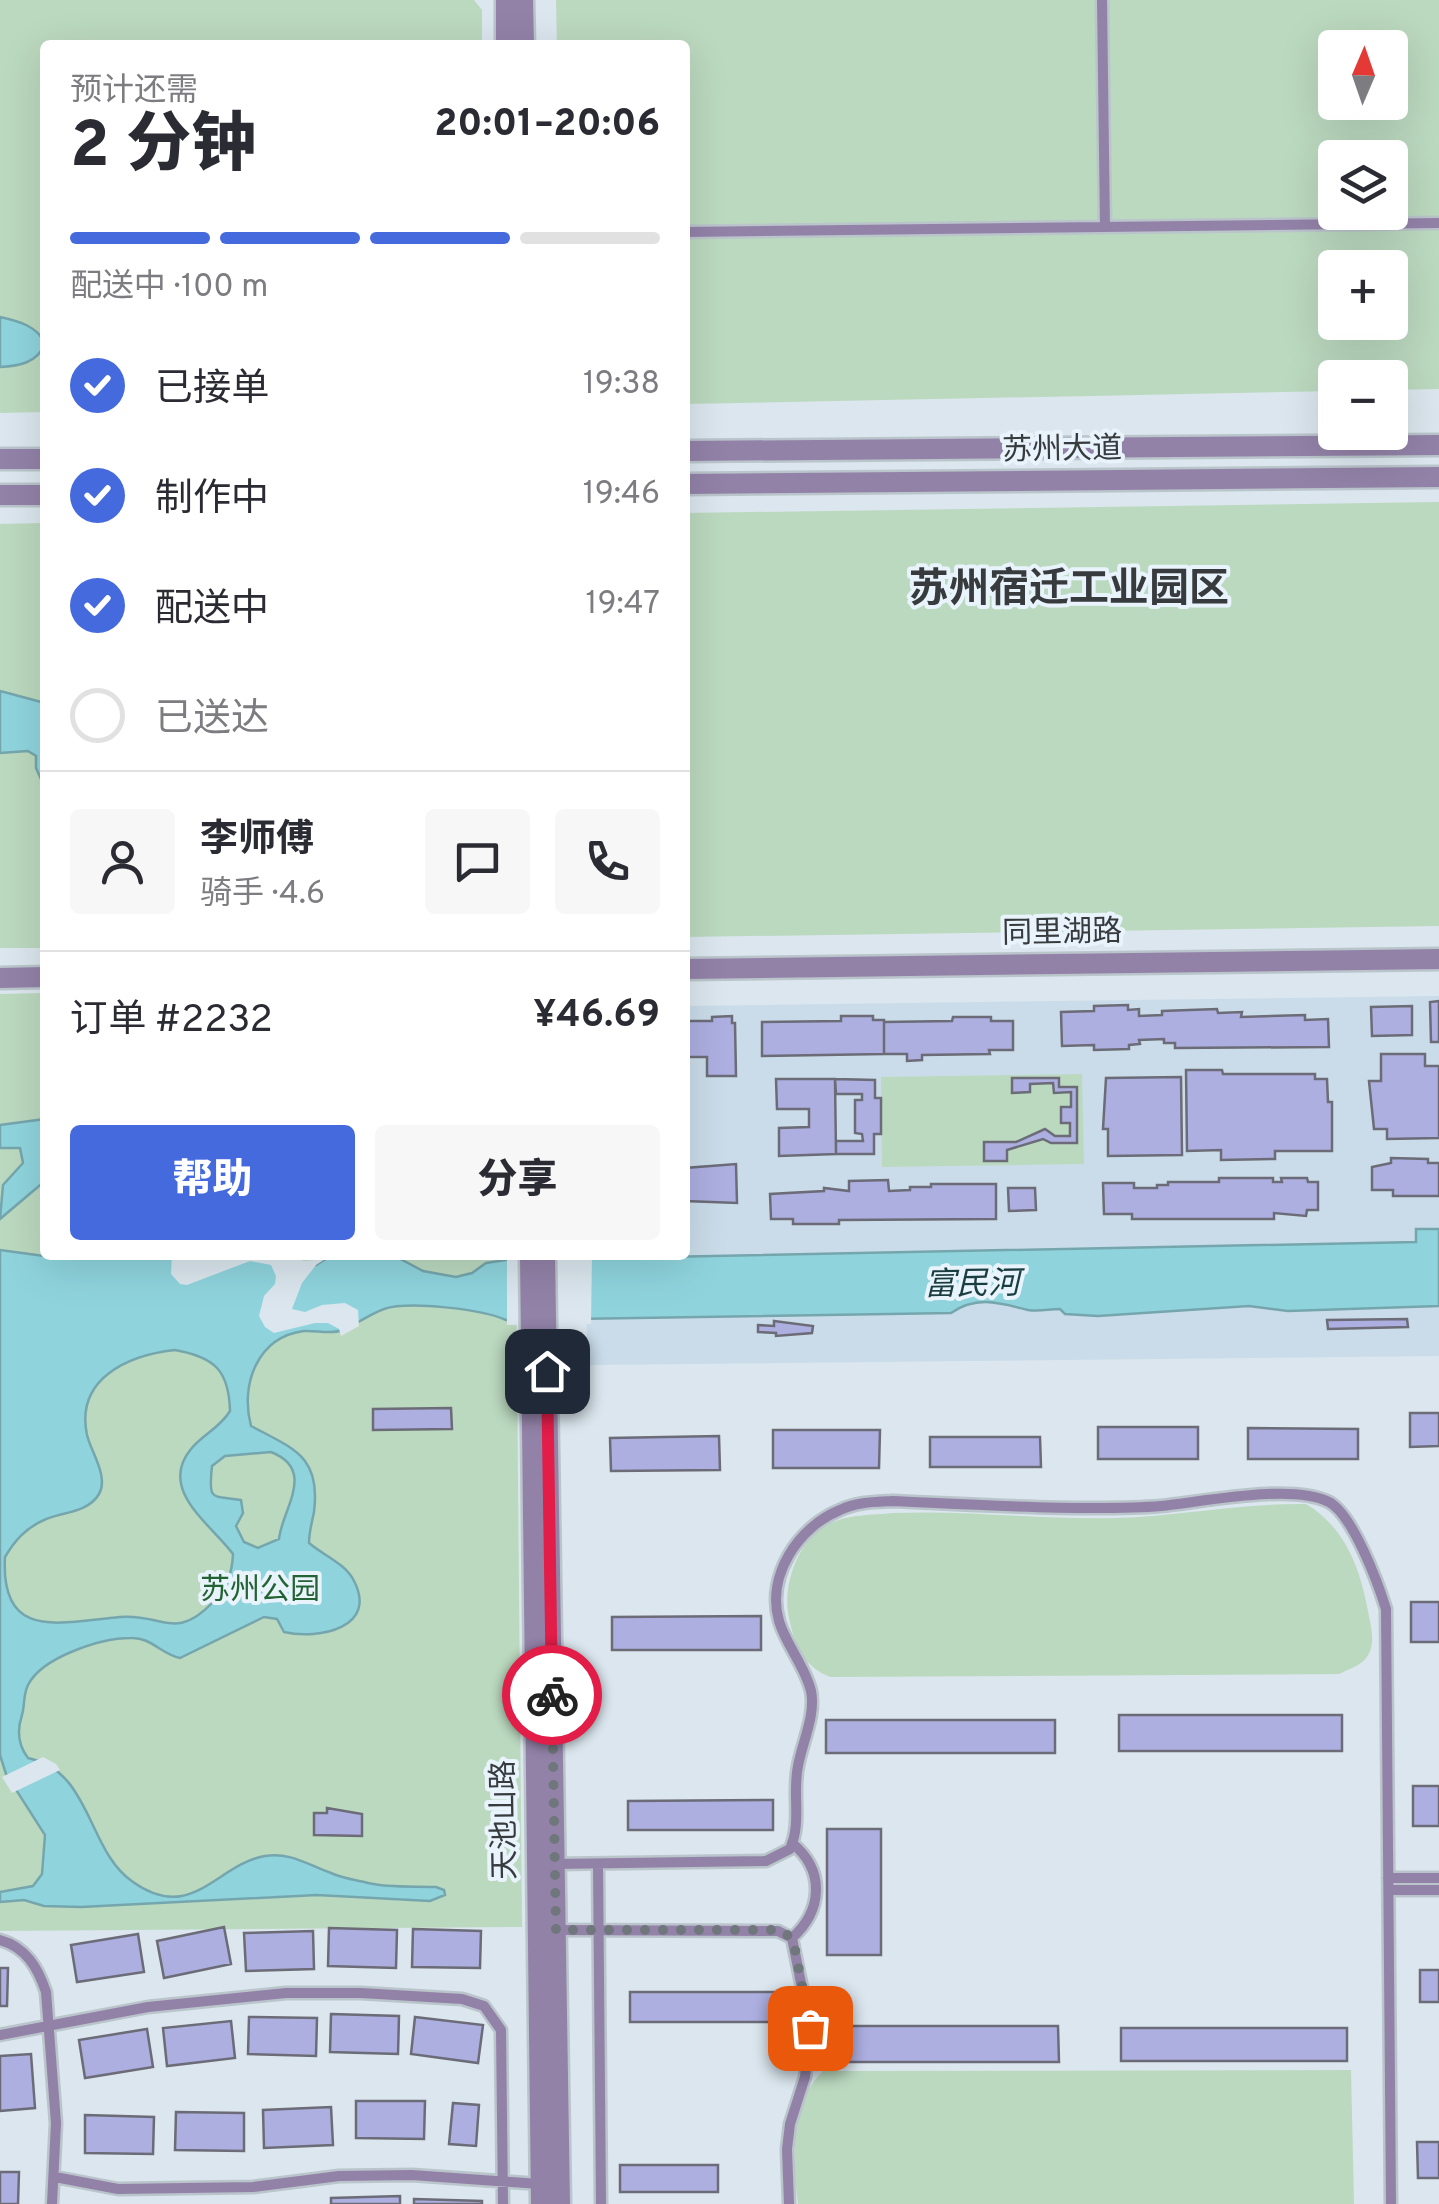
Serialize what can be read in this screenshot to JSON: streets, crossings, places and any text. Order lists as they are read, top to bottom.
{
  "streets": {
    "street": ["苏州大道", "同里湖路", "天池山路"]
  },
  "districts": ["苏州宿迁工业园区"],
  "water": ["富民河"],
  "parks": ["苏州公园"],
  "north": "top",
  "page": {
    "map_buttons": ["+", "−"],
    "heading": ["2 分钟", "预计还需", "20:01–20:06"],
    "panel": [
      "李师傅",
      "骑手 · 4.6",
      "订单 #2232",
      "¥46.69"
    ],
    "bar": "配送中 · 100 m",
    "list": [
      ["已接单", "19:38"],
      ["制作中", "19:46"],
      ["配送中", "19:47"],
      "已送达"
    ],
    "buttons": ["帮助", "分享"]
  }
}
